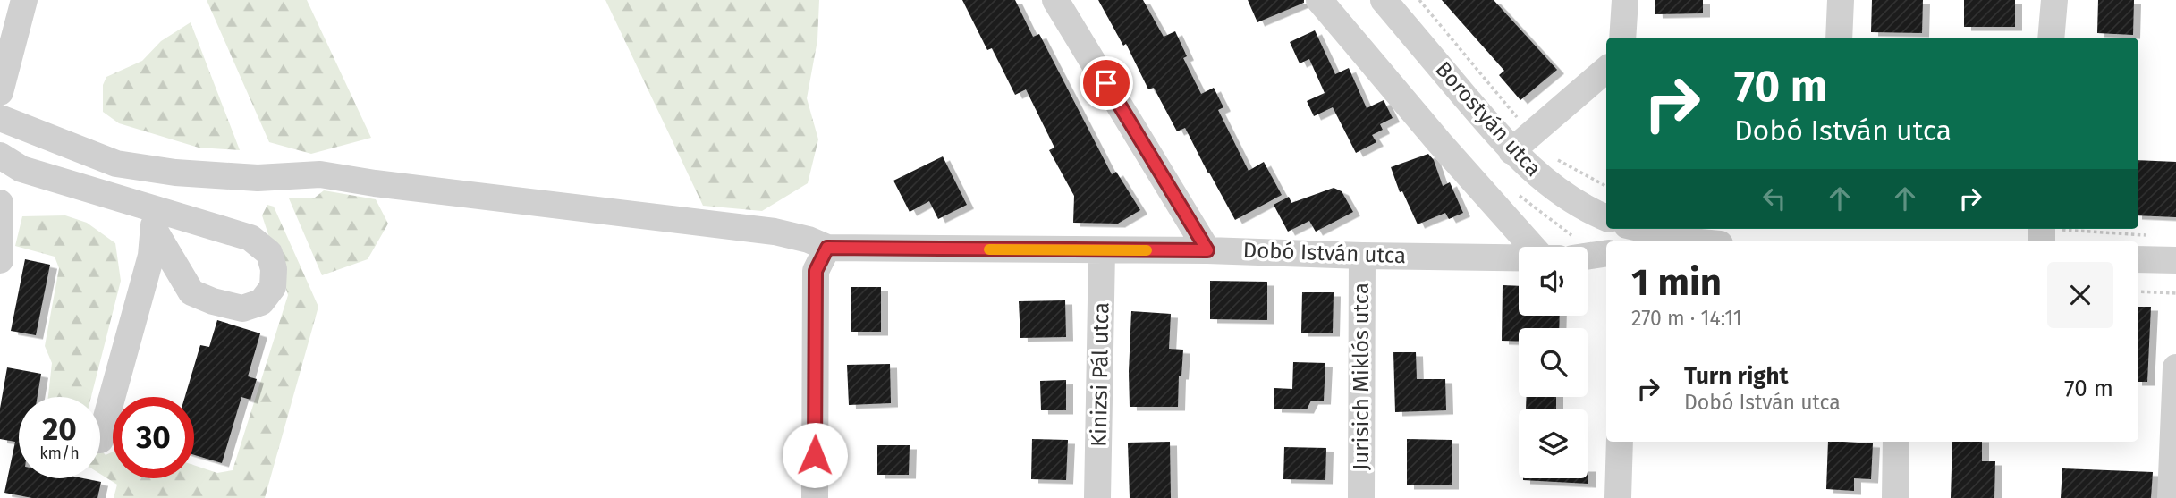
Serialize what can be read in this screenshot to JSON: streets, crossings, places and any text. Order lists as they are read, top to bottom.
{
  "streets": {
    "street": [
      "Borostyán utca",
      "Dobó István utca",
      "Kinizsi Pál utca",
      "Jurisich Miklós utca"
    ]
  },
  "crossings": [
    ["Dobó István utca", "Kinizsi Pál utca"],
    ["Dobó István utca", "Jurisich Miklós utca"]
  ],
  "page": {
    "turn": ["70 m", "Dobó István utca"],
    "heading": ["1 min", "270 m · 14:11"],
    "list": [
      {
        "name": "Turn right",
        "note": "Dobó István utca",
        "value": "70 m"
      }
    ],
    "speed": "20 km/h",
    "limit": "30"
  }
}
